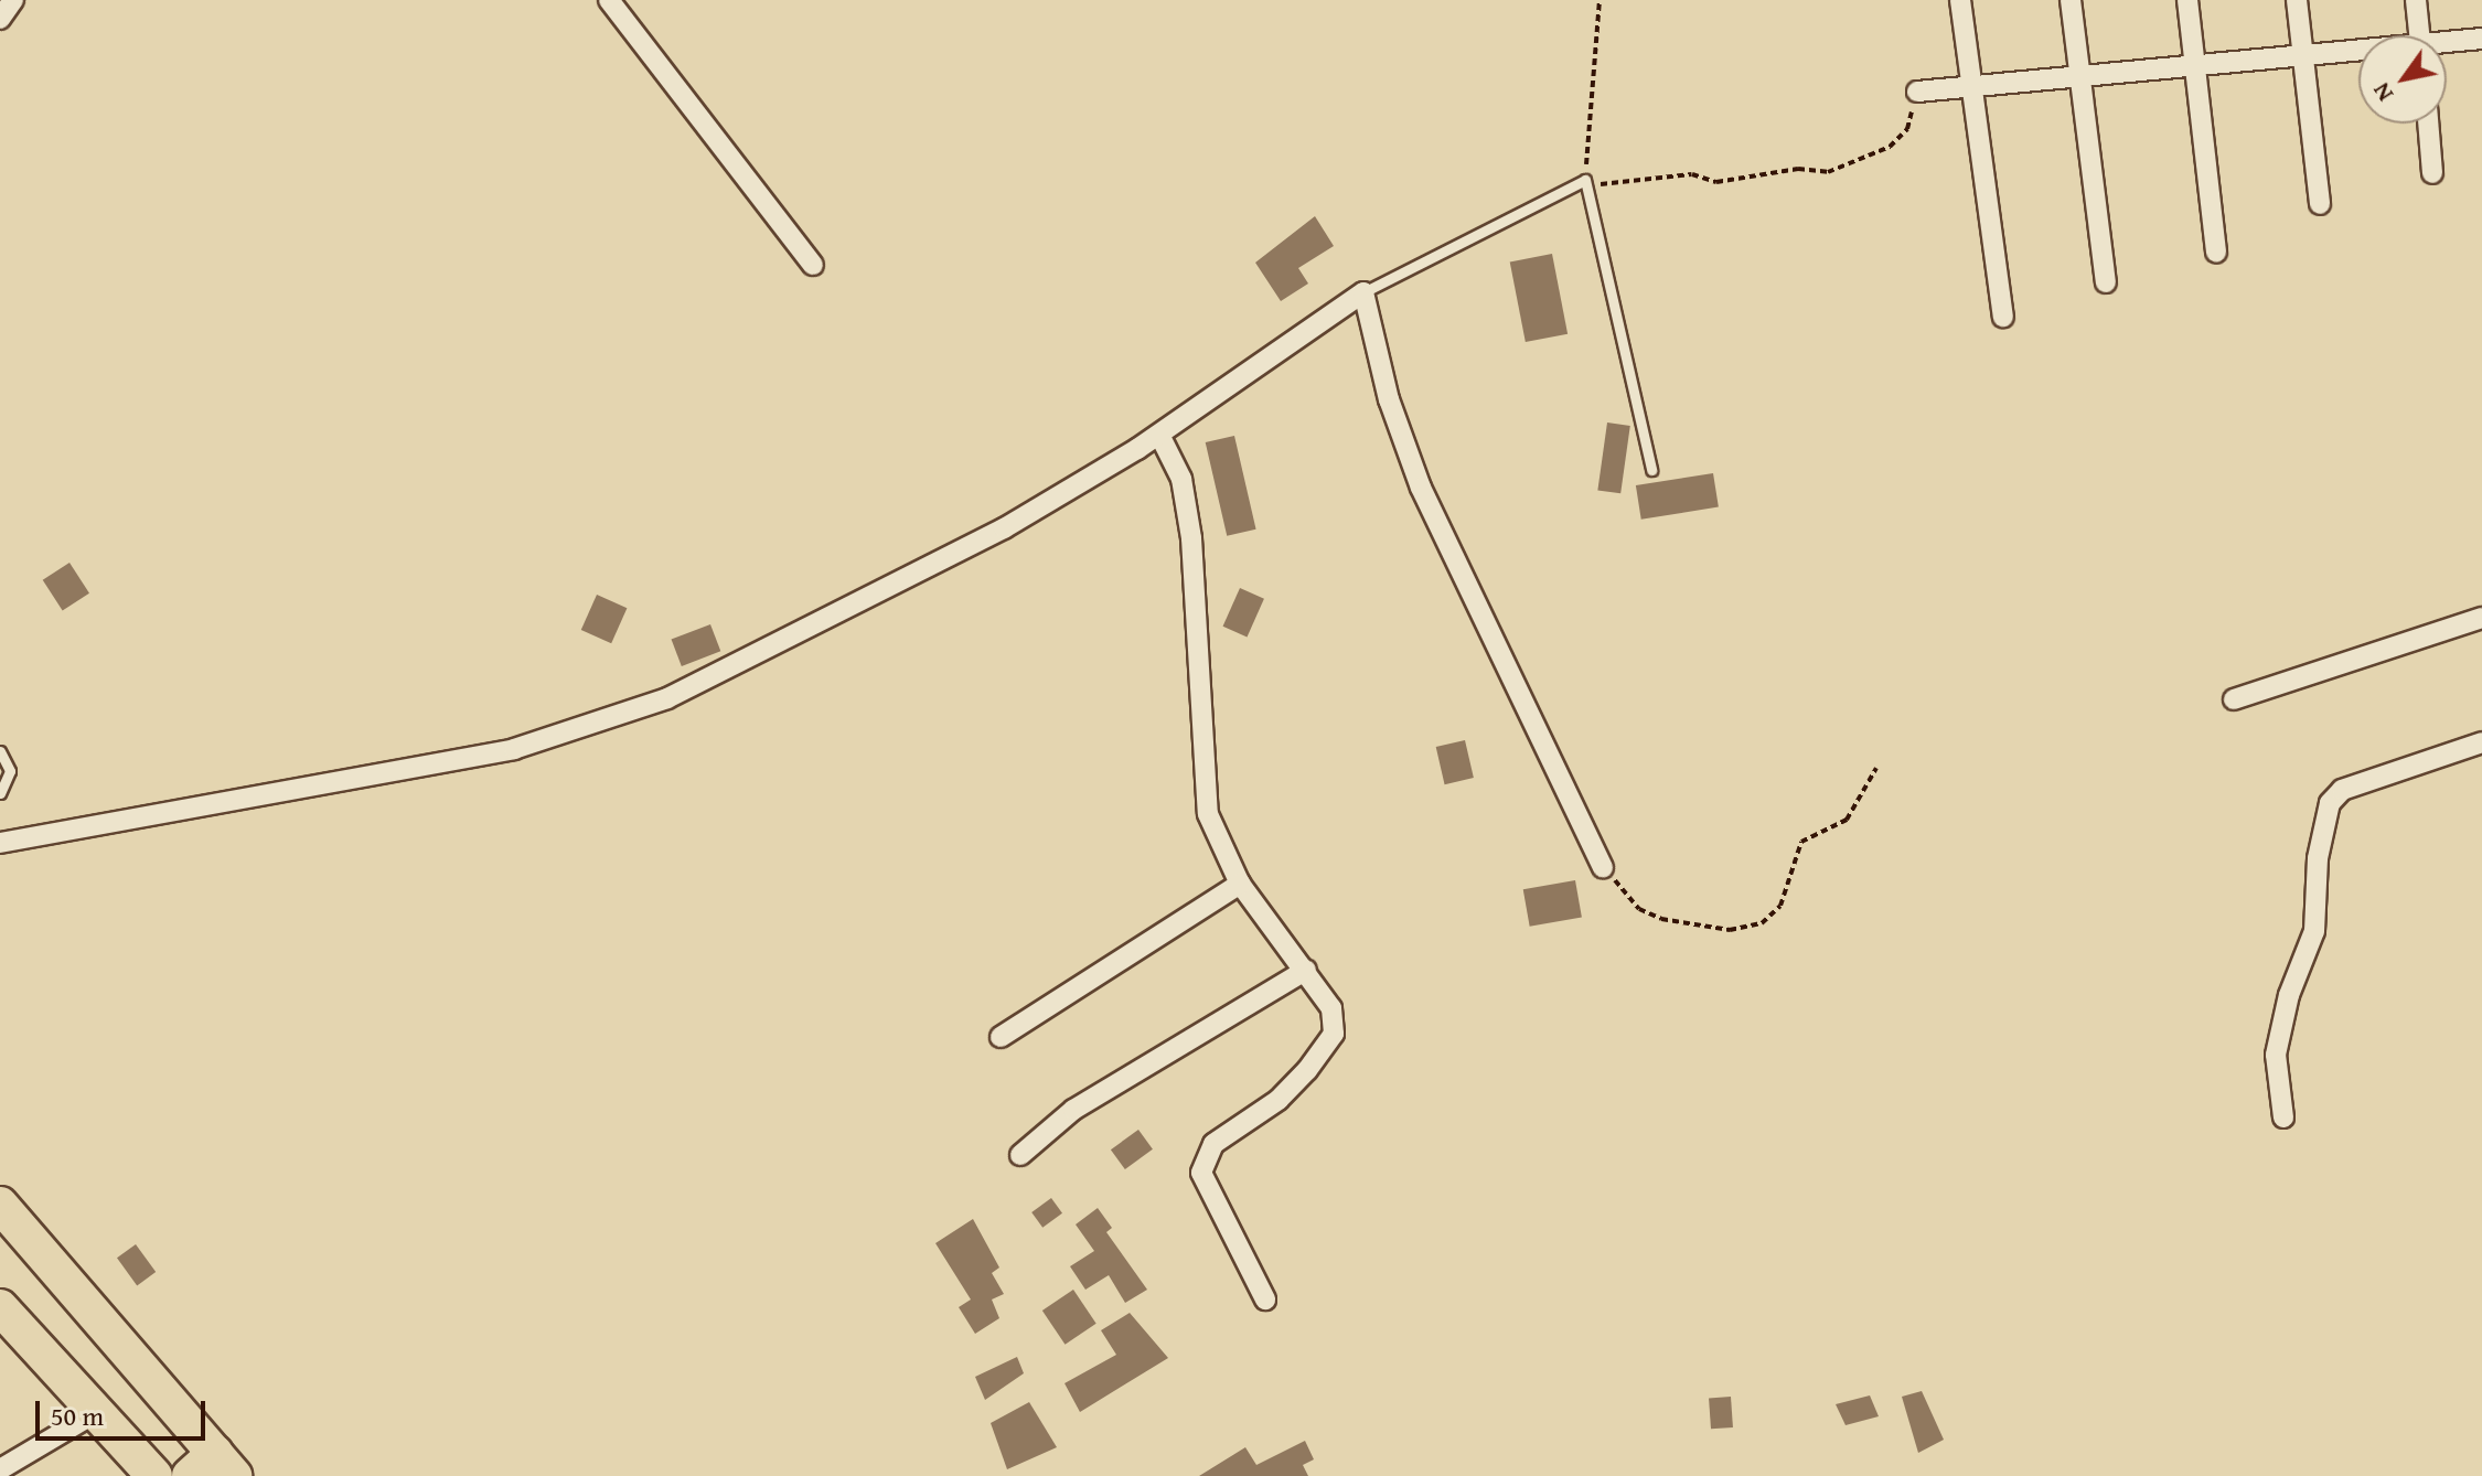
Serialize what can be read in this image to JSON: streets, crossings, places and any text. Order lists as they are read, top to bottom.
{
  "scale_bar": "50 m",
  "north": "bottom left"
}
